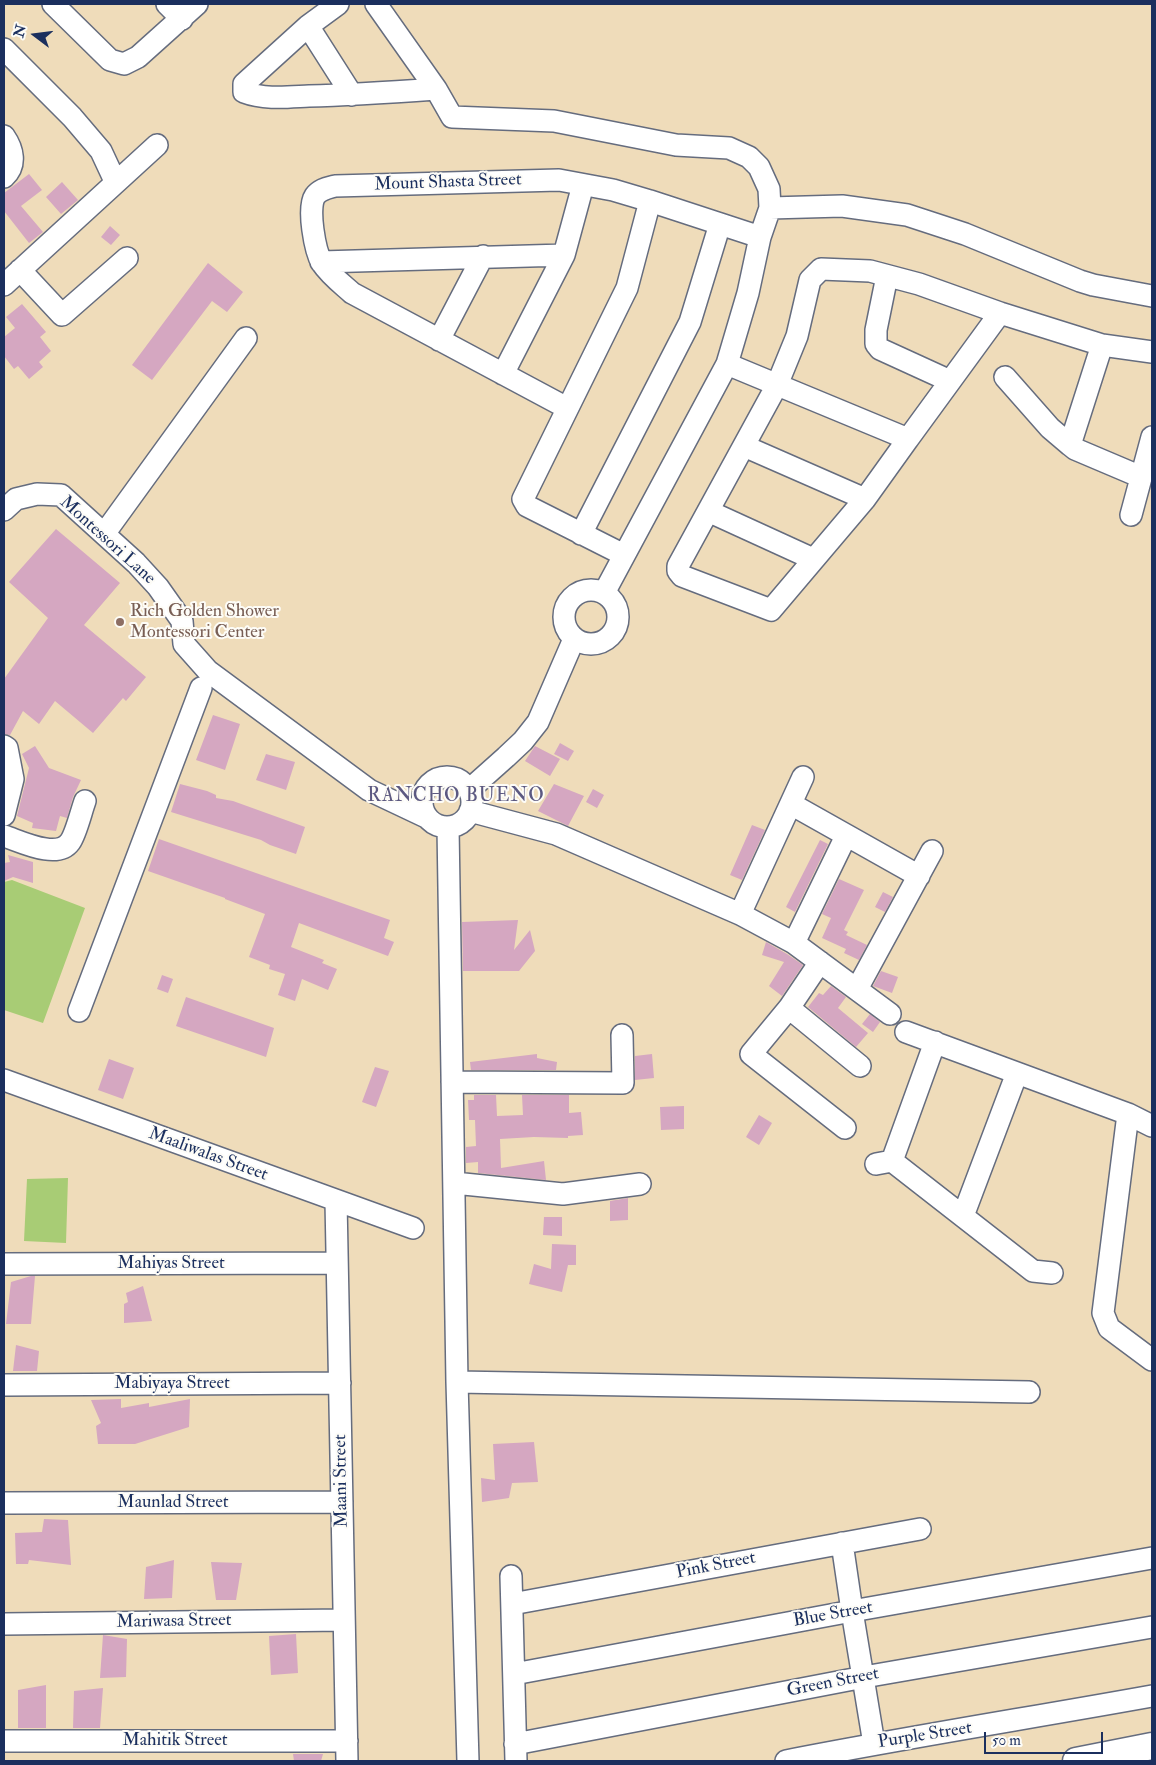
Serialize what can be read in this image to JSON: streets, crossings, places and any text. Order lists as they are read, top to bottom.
{
  "streets": {
    "street": [
      "Mount Shasta Street",
      "Montessori Lane",
      "Maaliwalas Street",
      "Mahiyas Street",
      "Mabiyaya Street",
      "Maani Street",
      "Maunlad Street",
      "Pink Street",
      "Blue Street",
      "Mariwasa Street",
      "Green Street",
      "Purple Street",
      "Mahitik Street"
    ]
  },
  "crossings": [
    ["Maaliwalas Street", "Maani Street"],
    ["Mahiyas Street", "Maani Street"],
    ["Mabiyaya Street", "Maani Street"],
    ["Maani Street", "Maunlad Street"],
    ["Maani Street", "Mariwasa Street"],
    ["Maani Street", "Mahitik Street"]
  ],
  "districts": ["RANCHO BUENO"],
  "places": ["Rich Golden Shower Montessori Center"],
  "scale_bar": "50 m",
  "north": "left"
}
